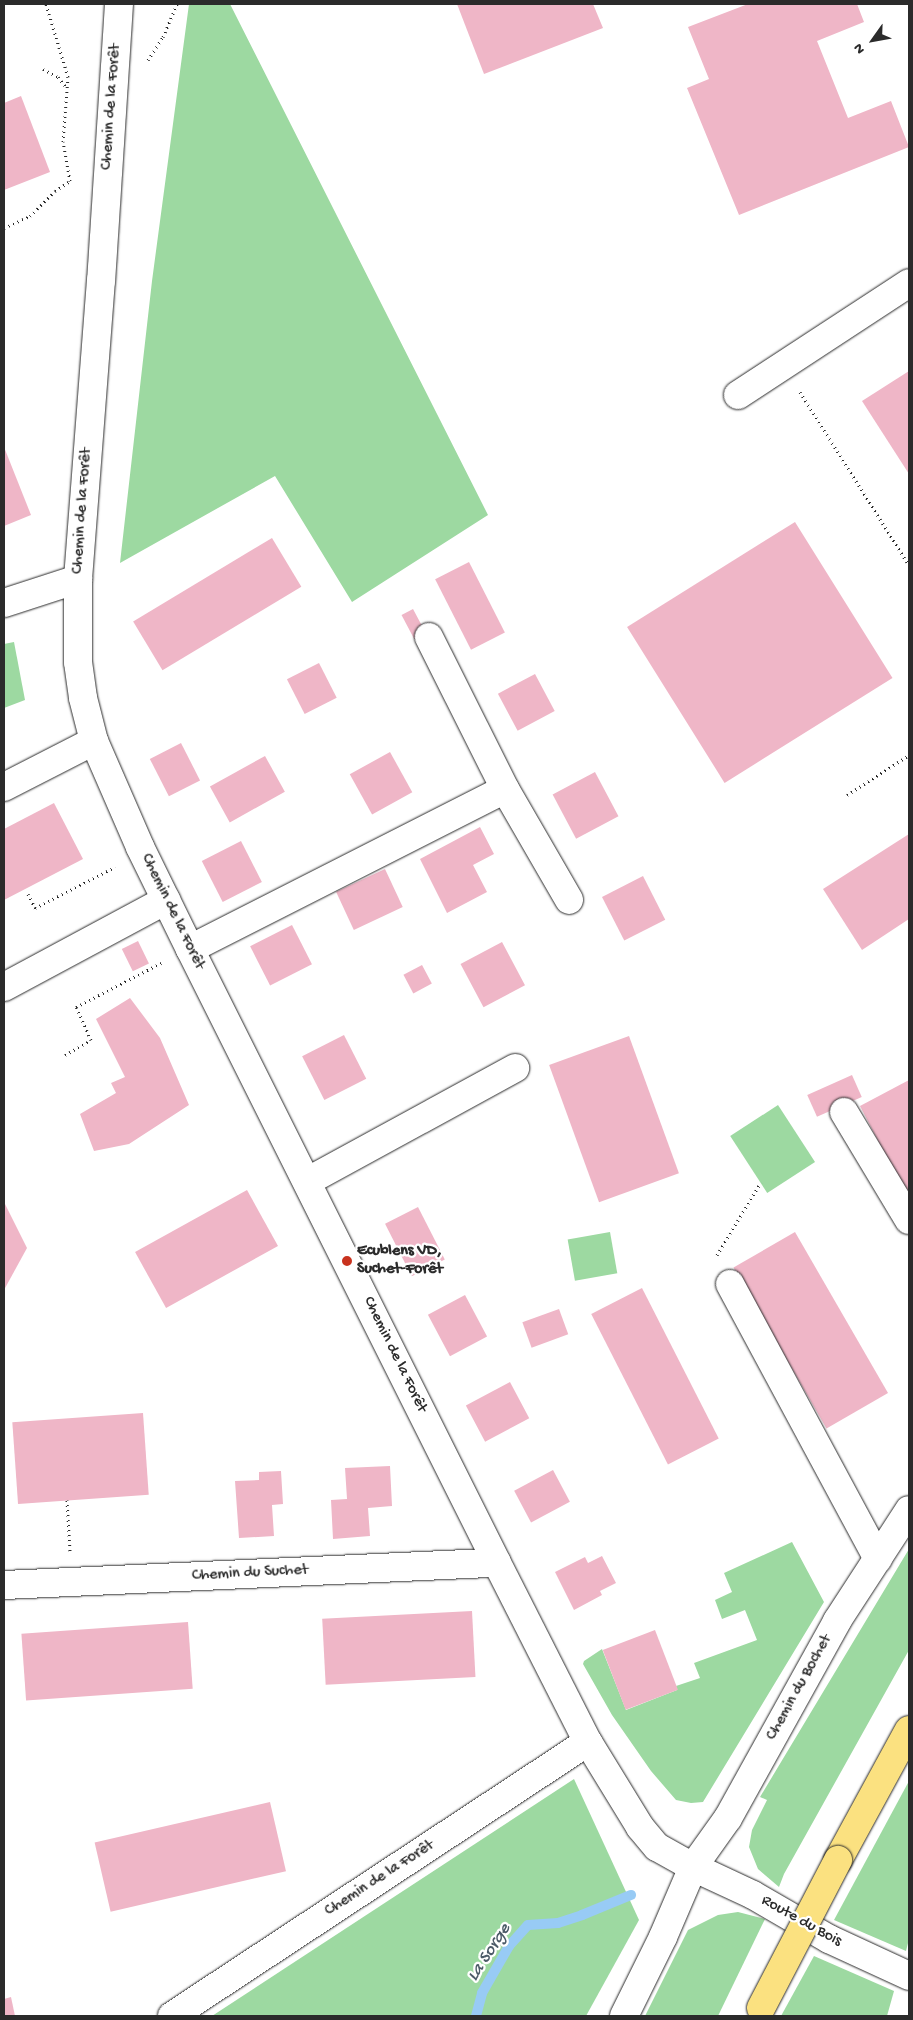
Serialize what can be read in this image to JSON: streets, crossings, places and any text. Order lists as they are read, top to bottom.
{
  "streets": {
    "street": [
      "Chemin de la Forêt",
      "Chemin du Suchet",
      "Chemin du Bochet",
      "Route du Bois"
    ]
  },
  "crossings": [
    ["Chemin de la Forêt", "Chemin du Suchet"],
    ["Chemin de la Forêt", "Chemin du Bochet"],
    ["Chemin de la Forêt", "Route du Bois"],
    ["Chemin du Bochet", "Route du Bois"]
  ],
  "water": ["La Sorge"],
  "places": ["Ecublens VD, Suchet-Forêt"],
  "north": "bottom left"
}
